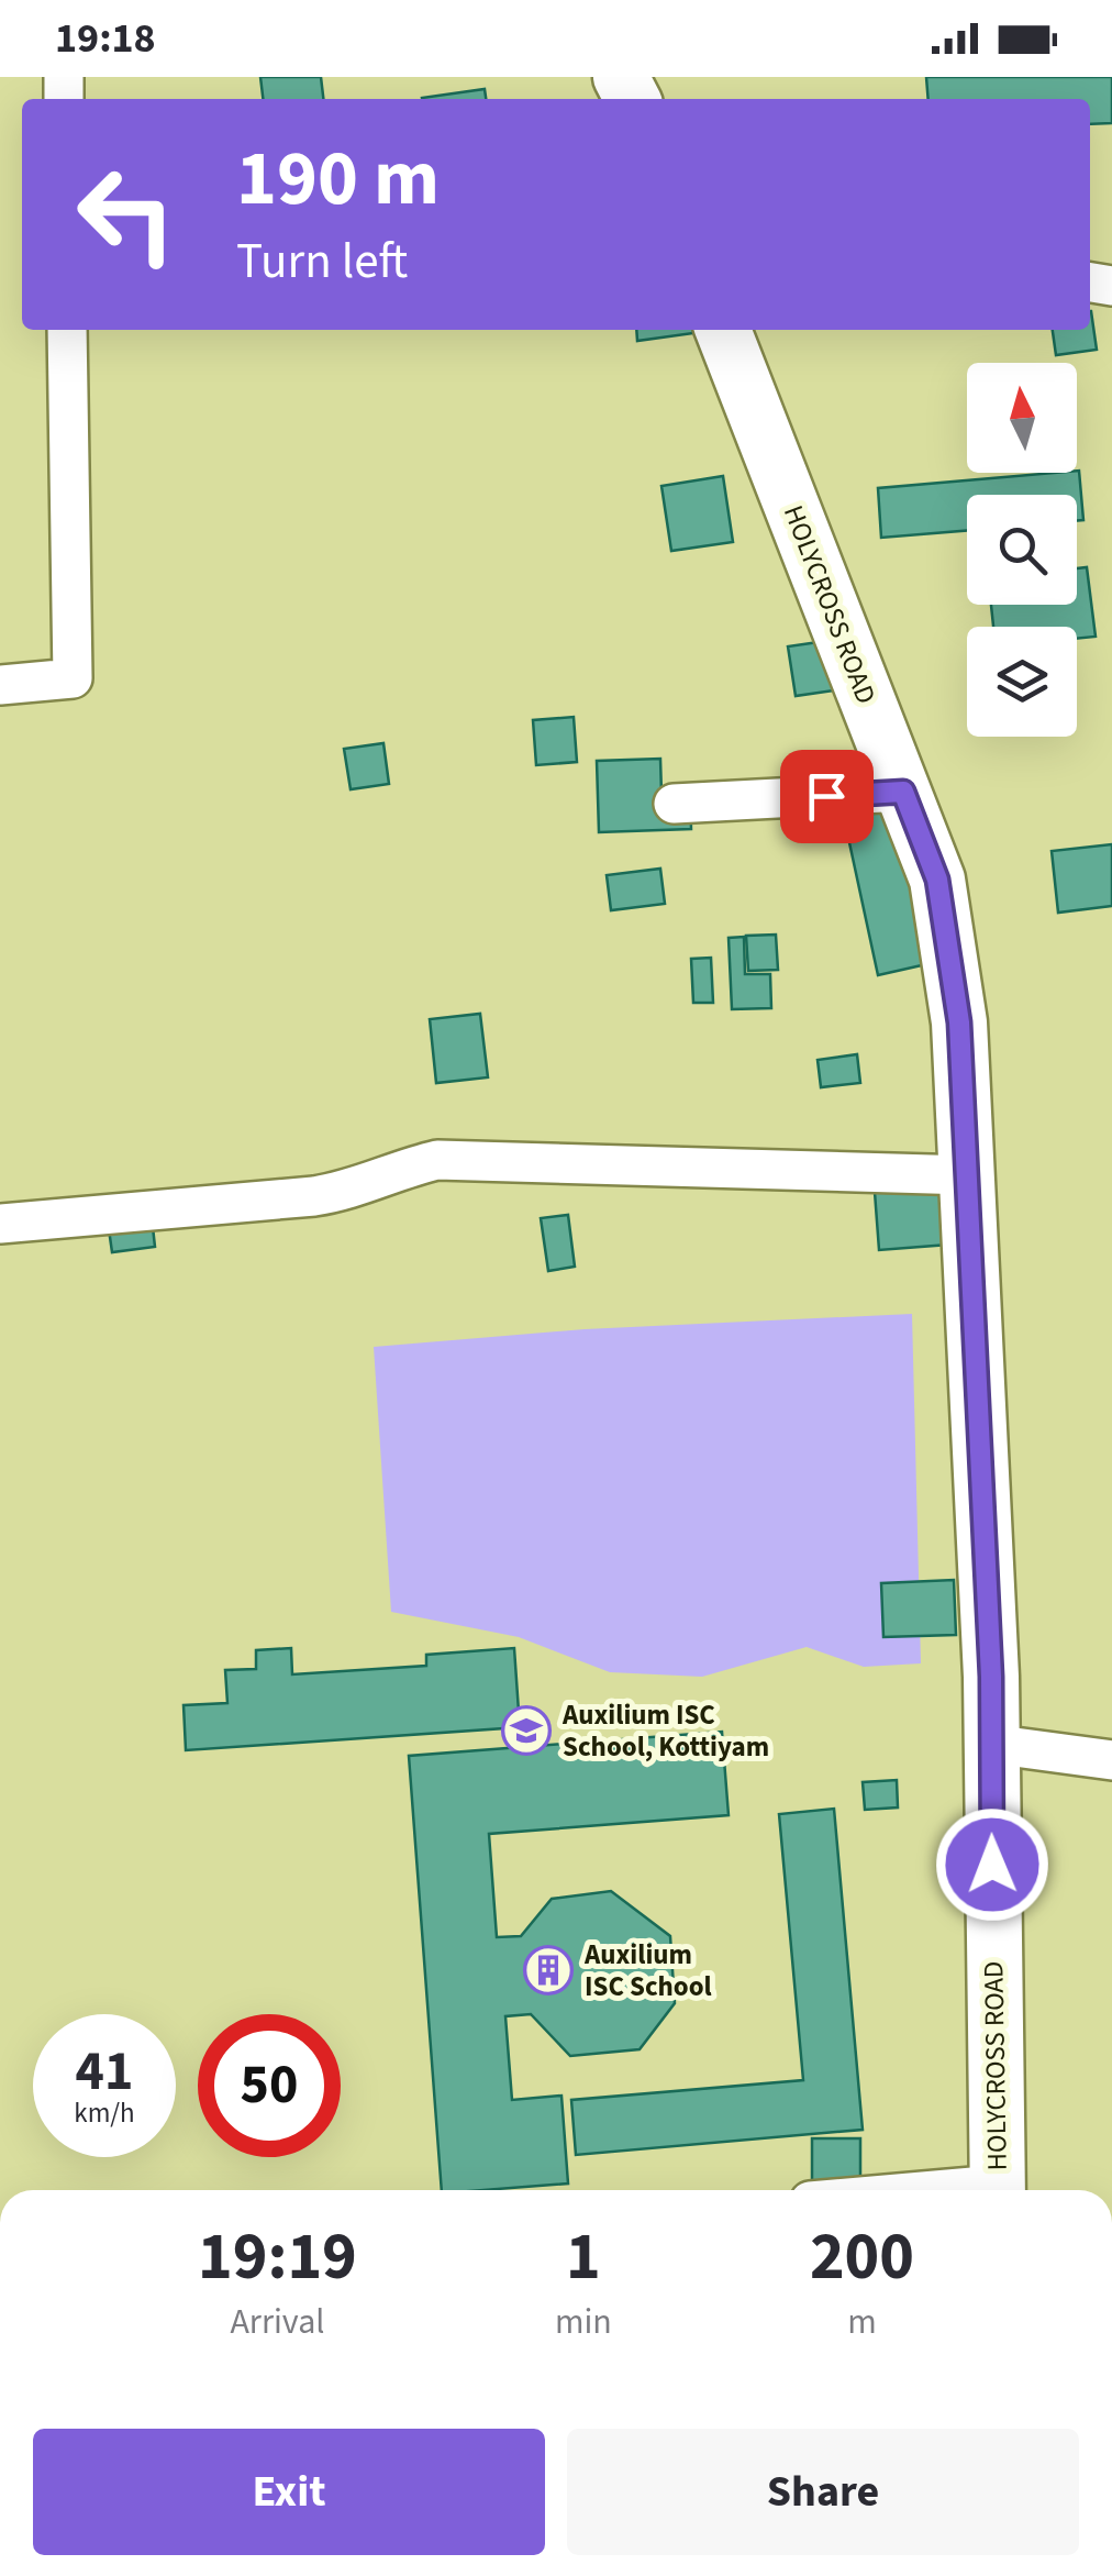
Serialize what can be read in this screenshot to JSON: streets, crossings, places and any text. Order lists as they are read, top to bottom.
{
  "streets": {
    "main road": ["HOLYCROSS ROAD"]
  },
  "places": {
    "school or university": ["Auxilium ISC School, Kottiyam"],
    "building": ["Auxilium ISC School"]
  },
  "north": "top",
  "page": {
    "status": "19:18",
    "turn": ["190 m", "Turn left"],
    "speed": "41 km/h",
    "limit": "50",
    "eta": [
      "19:19",
      "Arrival",
      "1",
      "min",
      "200",
      "m"
    ],
    "buttons": ["Exit", "Share"]
  }
}
